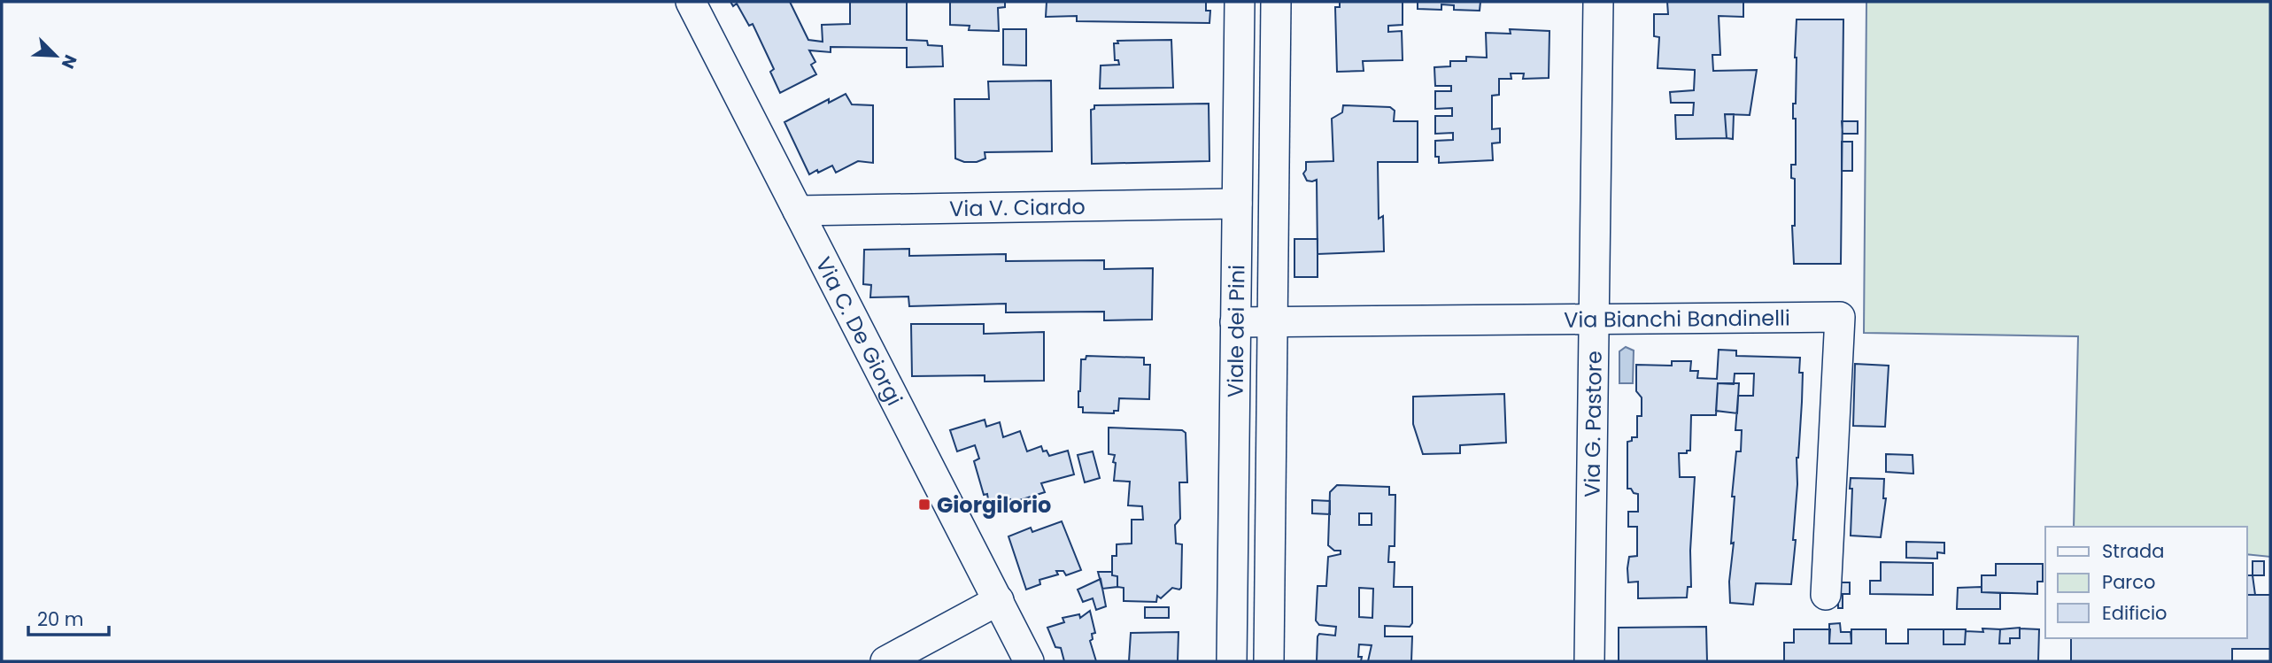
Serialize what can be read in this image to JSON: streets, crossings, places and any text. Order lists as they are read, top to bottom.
{
  "streets": {
    "street": [
      "Via V. Ciardo",
      "Via Bianchi Bandinelli",
      "Via C. De Giorgi",
      "Viale dei Pini",
      "Via G. Pastore"
    ]
  },
  "crossings": [
    ["Via V. Ciardo", "Via C. De Giorgi"],
    ["Via V. Ciardo", "Viale dei Pini"],
    ["Via Bianchi Bandinelli", "Viale dei Pini"],
    ["Via Bianchi Bandinelli", "Via G. Pastore"]
  ],
  "places": {
    "transit": ["Giorgilorio"]
  },
  "legend": ["Strada", "Parco", "Edificio"],
  "scale_bar": "20 m",
  "north": "bottom right"
}
